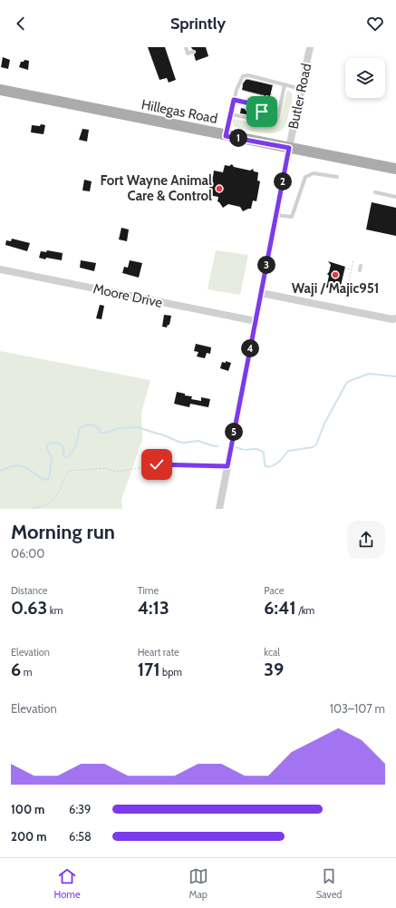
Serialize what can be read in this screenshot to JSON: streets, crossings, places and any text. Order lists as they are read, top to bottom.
{
  "streets": {
    "main road": ["Hillegas Road"],
    "street": ["Butler Road", "Moore Drive"]
  },
  "crossings": [
    ["Butler Road", "Hillegas Road"],
    ["Butler Road", "Moore Drive"]
  ],
  "places": ["Fort Wayne Animal Care & Control", "Waji / Majic951"],
  "page": {
    "header": "Sprintly",
    "pins": [
      "1",
      "2",
      "3",
      "4",
      "5"
    ],
    "heading": ["Morning run", "06:00"],
    "stats": [
      ["Distance", "0.63 km"],
      ["Time", "4:13"],
      ["Pace", "6:41 /km"],
      ["Elevation", "6 m"],
      ["Heart rate", "171 bpm"],
      ["kcal", "39"]
    ],
    "chart": ["Elevation", "103–107 m"],
    "list": [
      {
        "name": "100 m",
        "note": "6:39"
      },
      {
        "name": "200 m",
        "note": "6:58"
      }
    ],
    "tabs": ["Home", "Map", "Saved"]
  }
}
